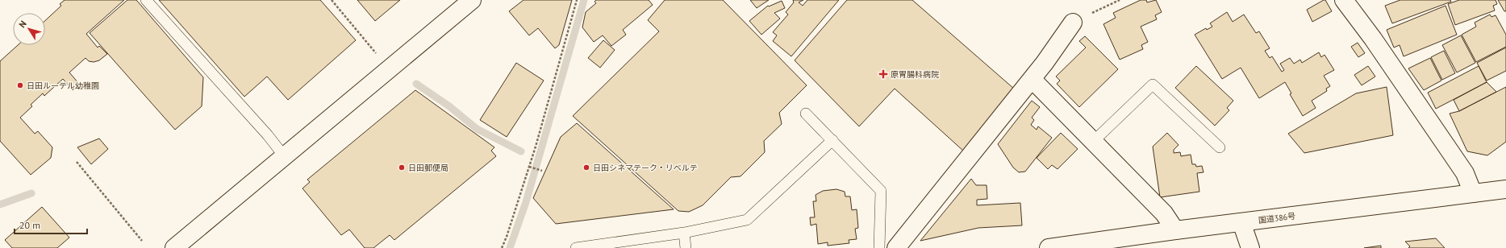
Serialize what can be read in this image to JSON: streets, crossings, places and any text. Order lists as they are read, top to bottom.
{
  "streets": {
    "main road": ["国道386号"]
  },
  "places": {
    "health": ["原胃腸科病院"],
    "other": ["日田ルーテル幼稚園", "日田郵便局", "日田シネマテーク・リベルテ"]
  },
  "scale_bar": "20 m",
  "north": "top left"
}
